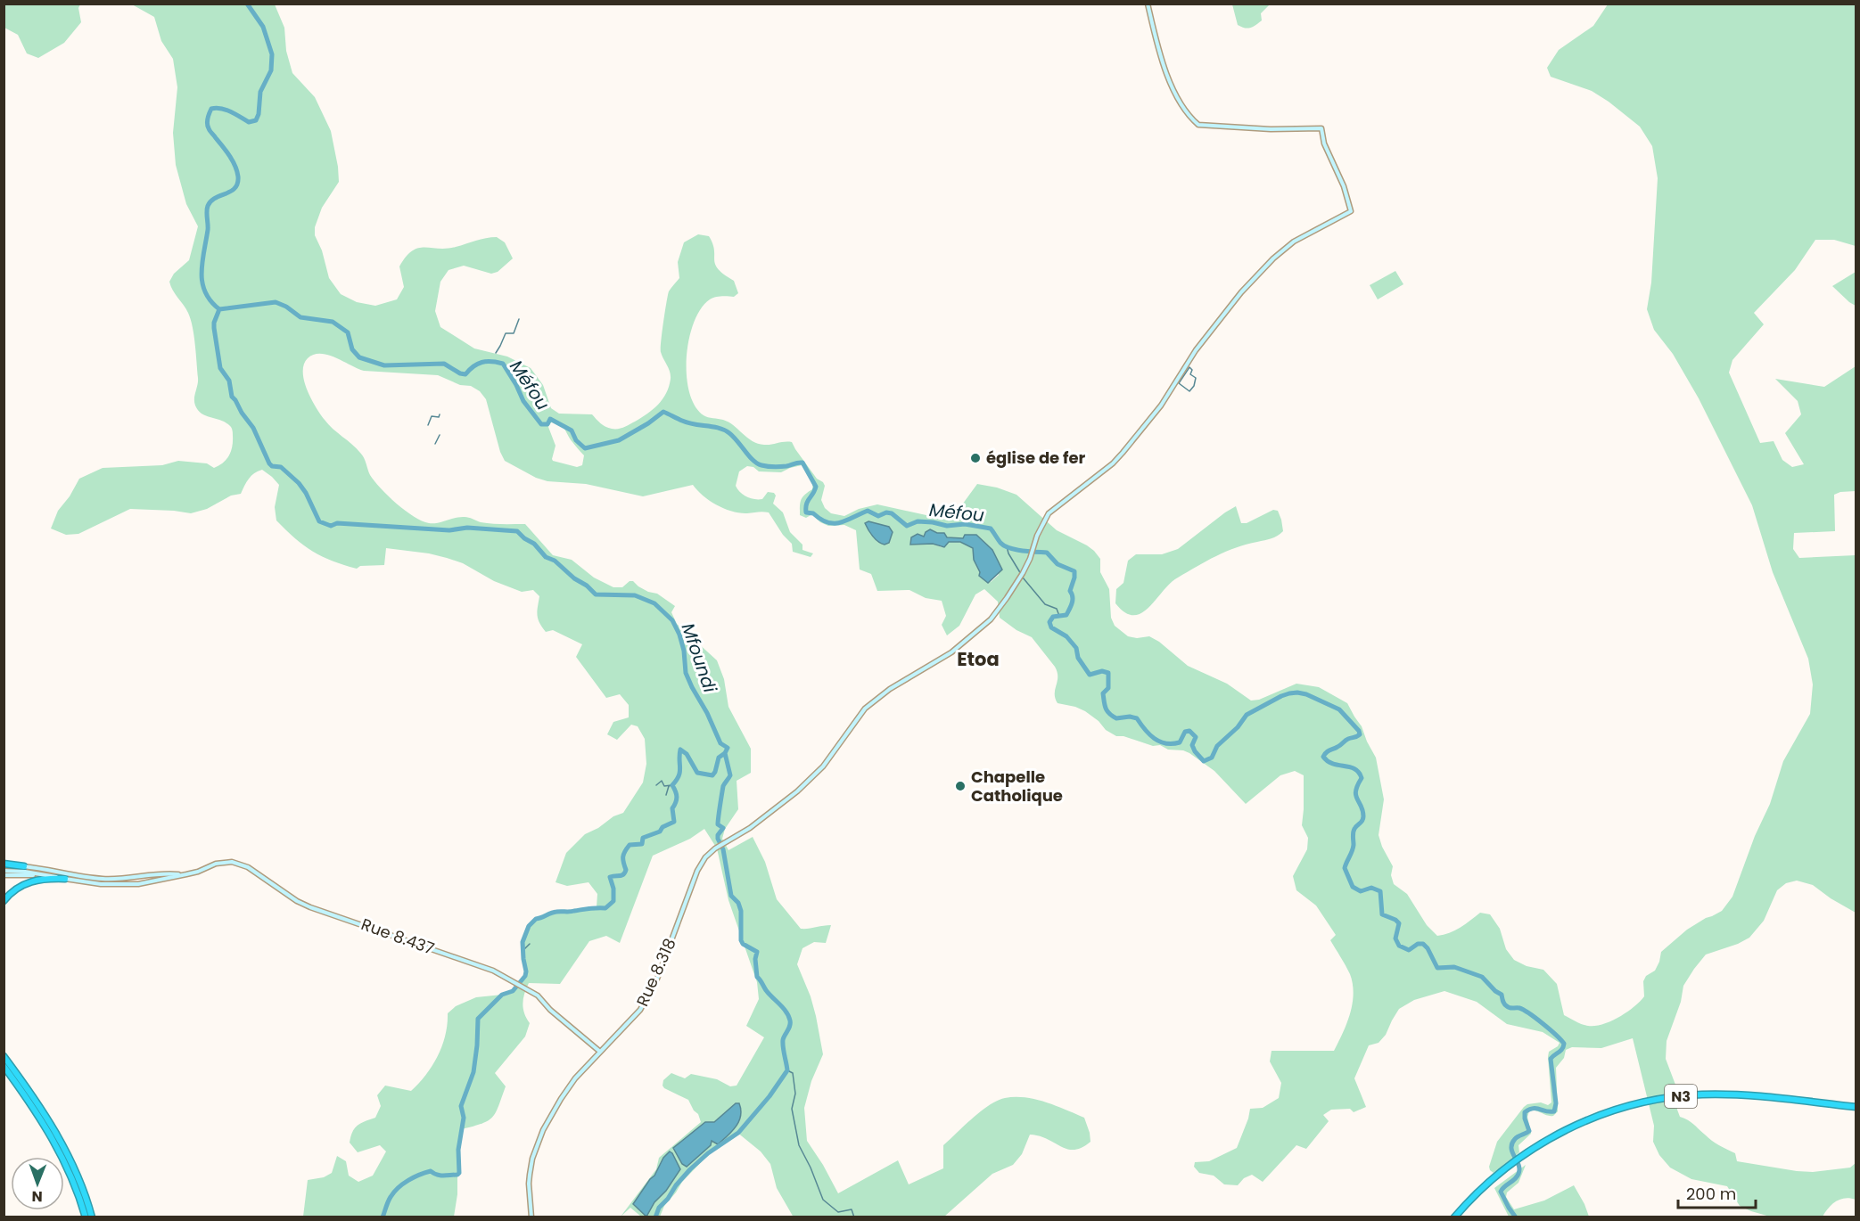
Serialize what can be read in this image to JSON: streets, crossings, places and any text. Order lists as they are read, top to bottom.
{
  "streets": {
    "highway": ["N3"],
    "main road": ["Rue 8.437", "Rue 8.318"]
  },
  "crossings": [
    ["Rue 8.437", "Rue 8.318"]
  ],
  "districts": ["Etoa"],
  "water": ["Méfou", "Mfoundi"],
  "places": ["église de fer", "Chapelle Catholique"],
  "scale_bar": "200 m",
  "north": "bottom"
}
